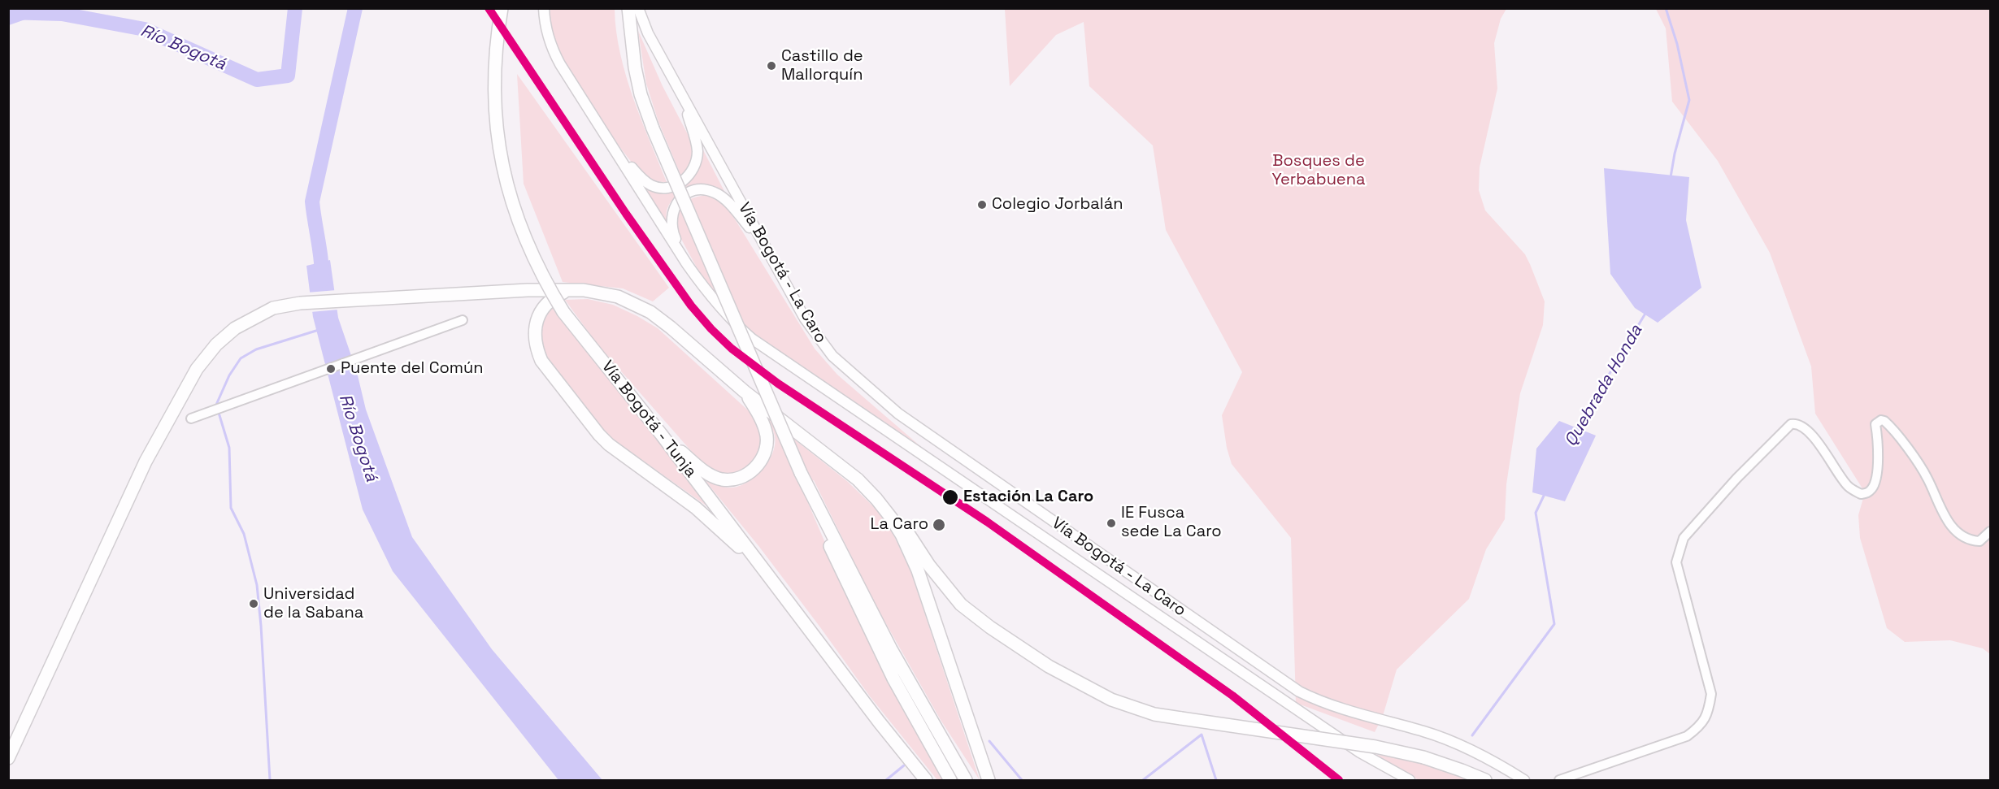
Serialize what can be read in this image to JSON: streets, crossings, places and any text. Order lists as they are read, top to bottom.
{
  "streets": {
    "highway": ["Vía Bogotá - Tunja"],
    "main road": ["Vía Bogotá - La Caro"]
  },
  "water": ["Río Bogotá", "Quebrada Honda"],
  "parks": ["Bosques de Yerbabuena"],
  "places": [
    "Castillo de Mallorquín",
    "Colegio Jorbalán",
    "Puente del Común",
    "Estación La Caro",
    "IE Fusca sede La Caro",
    "La Caro",
    "Universidad de la Sabana"
  ]
}
